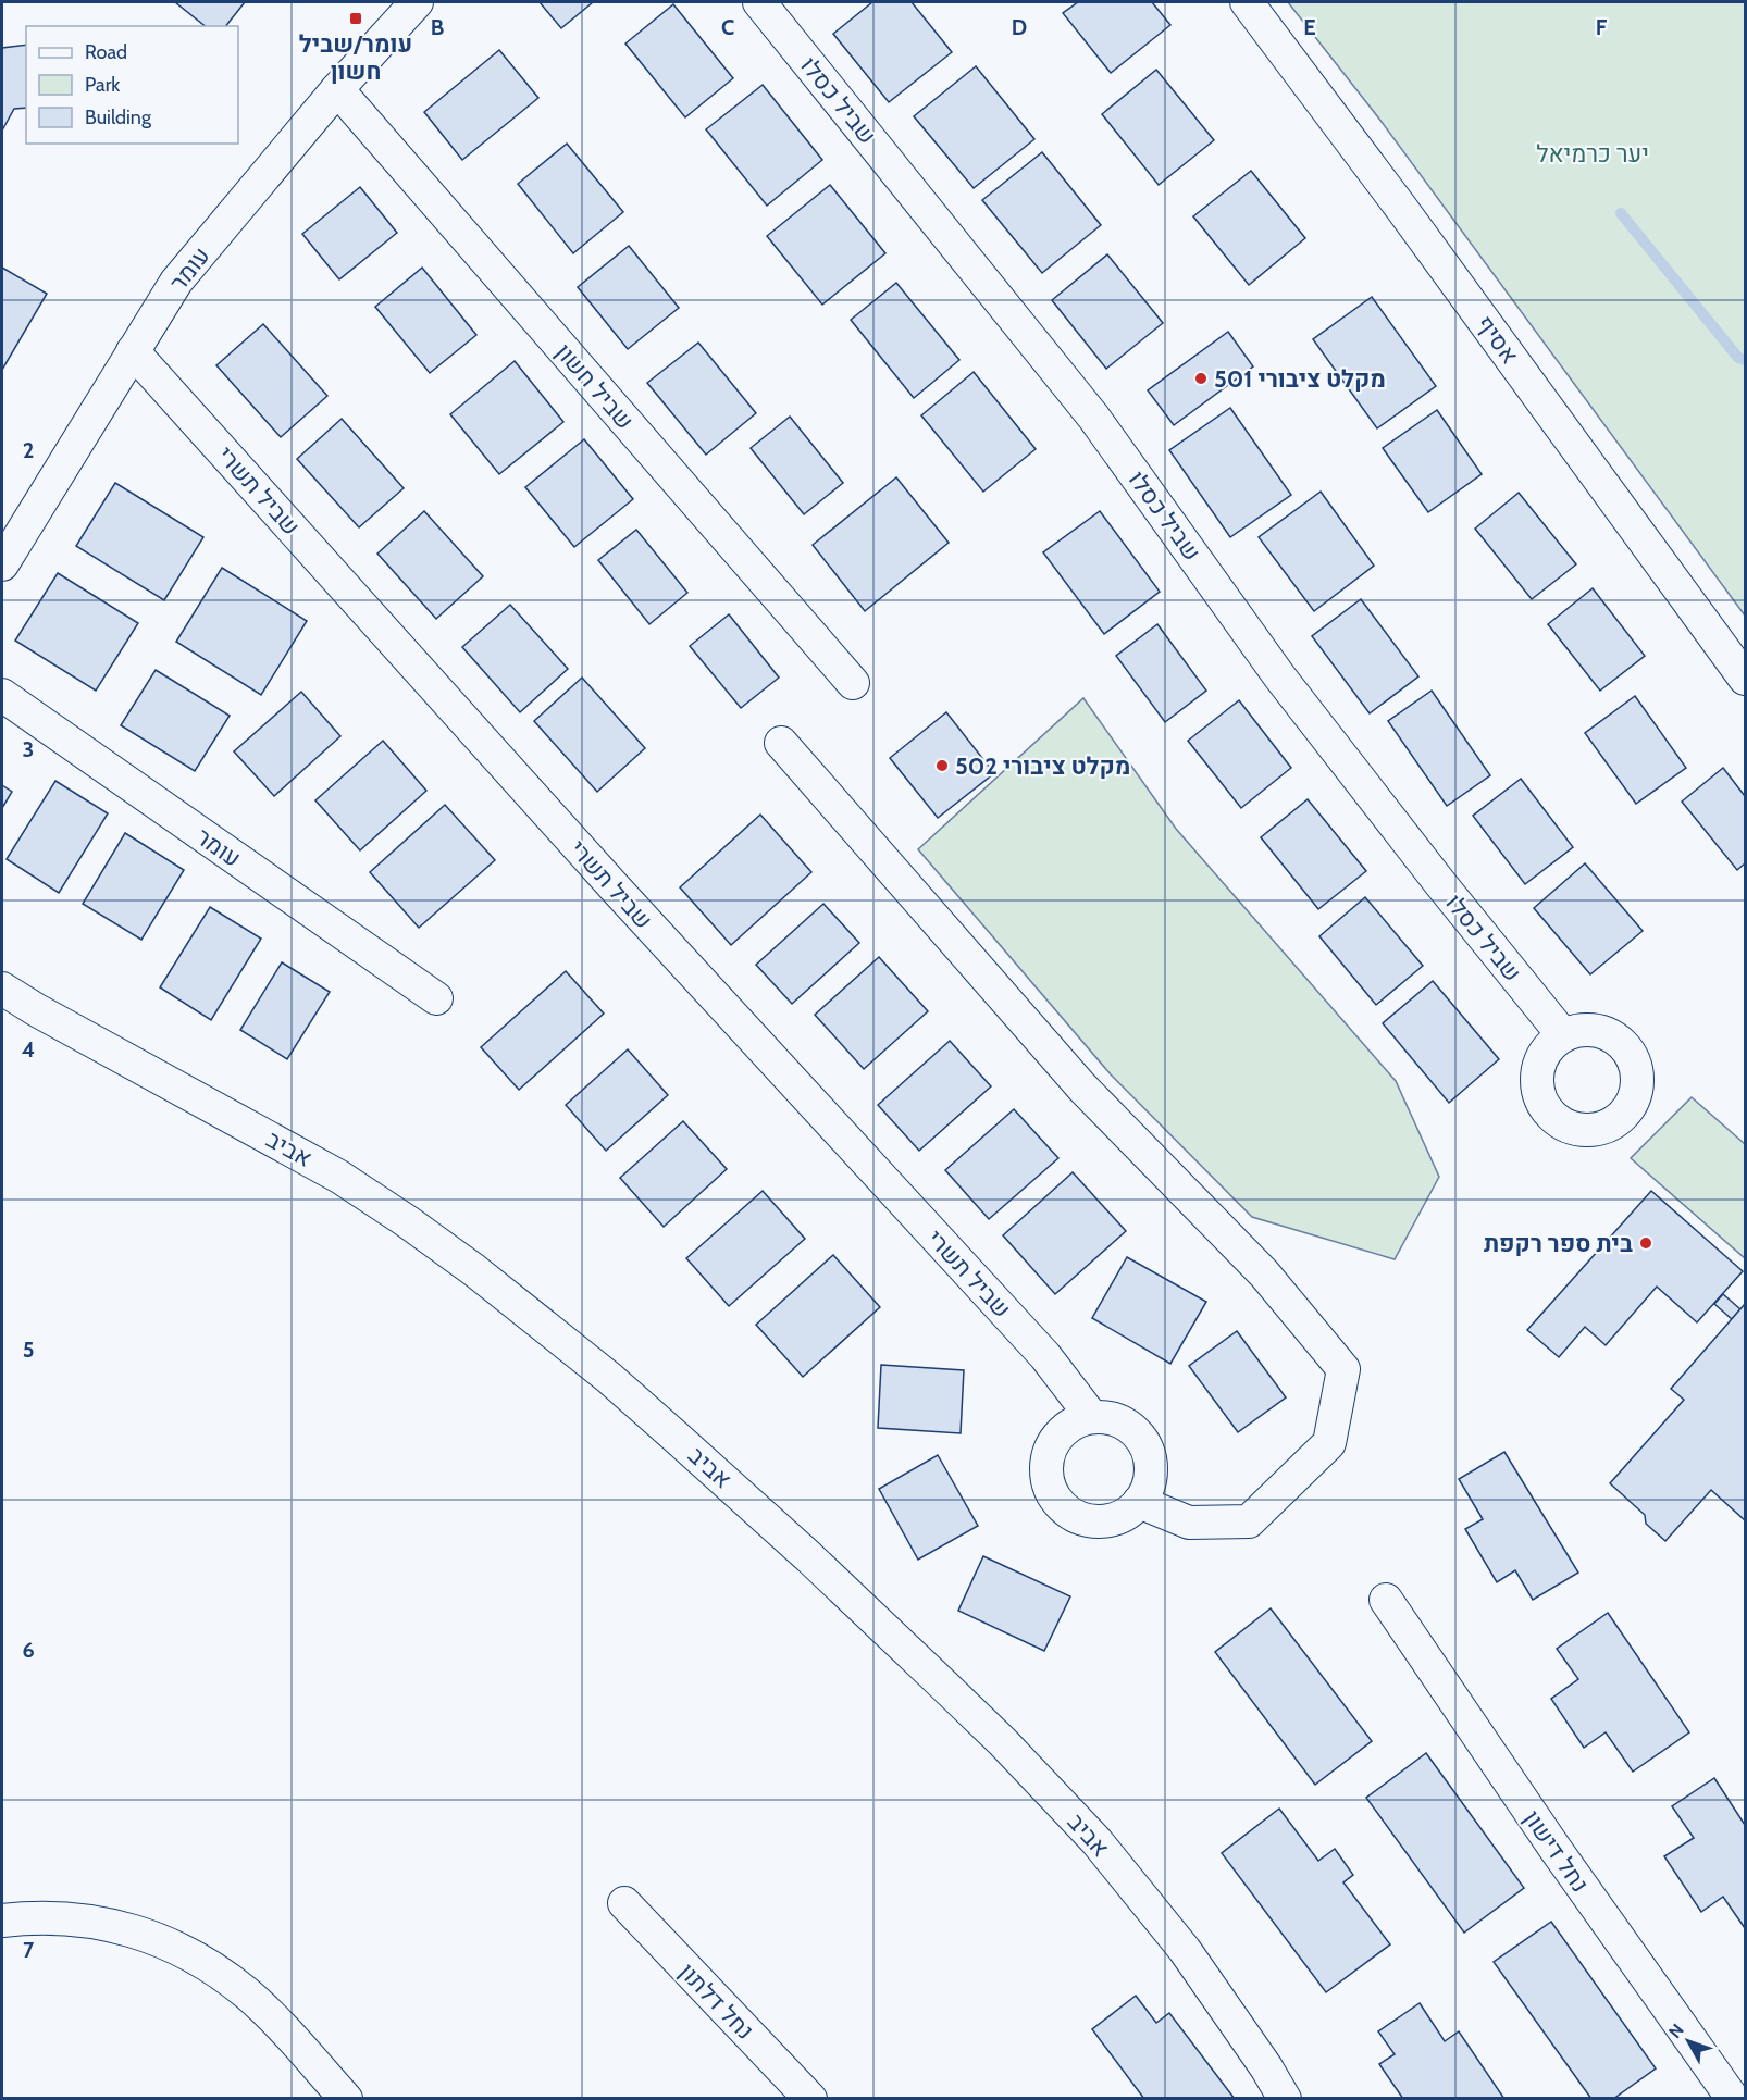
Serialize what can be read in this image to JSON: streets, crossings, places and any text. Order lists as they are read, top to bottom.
{
  "streets": {
    "street": [
      "שביל כסלו",
      "עומר",
      "אסיף",
      "שביל חשון",
      "שביל תשרי",
      "אביב",
      "נחל דישון",
      "נחל דלתון"
    ]
  },
  "crossings": [
    ["עומר", "שביל חשון"],
    ["עומר", "שביל תשרי"]
  ],
  "parks": ["יער כרמיאל"],
  "places": {
    "transit": ["עומר/שביל חשון"],
    "other": ["מקלט ציבורי 501", "מקלט ציבורי 502", "בית ספר רקפת"]
  },
  "legend": ["Road", "Park", "Building"],
  "north": "top left",
  "grid": {
    "columns": [
      "B",
      "C",
      "D",
      "E",
      "F"
    ],
    "rows": [
      "2",
      "3",
      "4",
      "5",
      "6",
      "7"
    ]
  }
}
